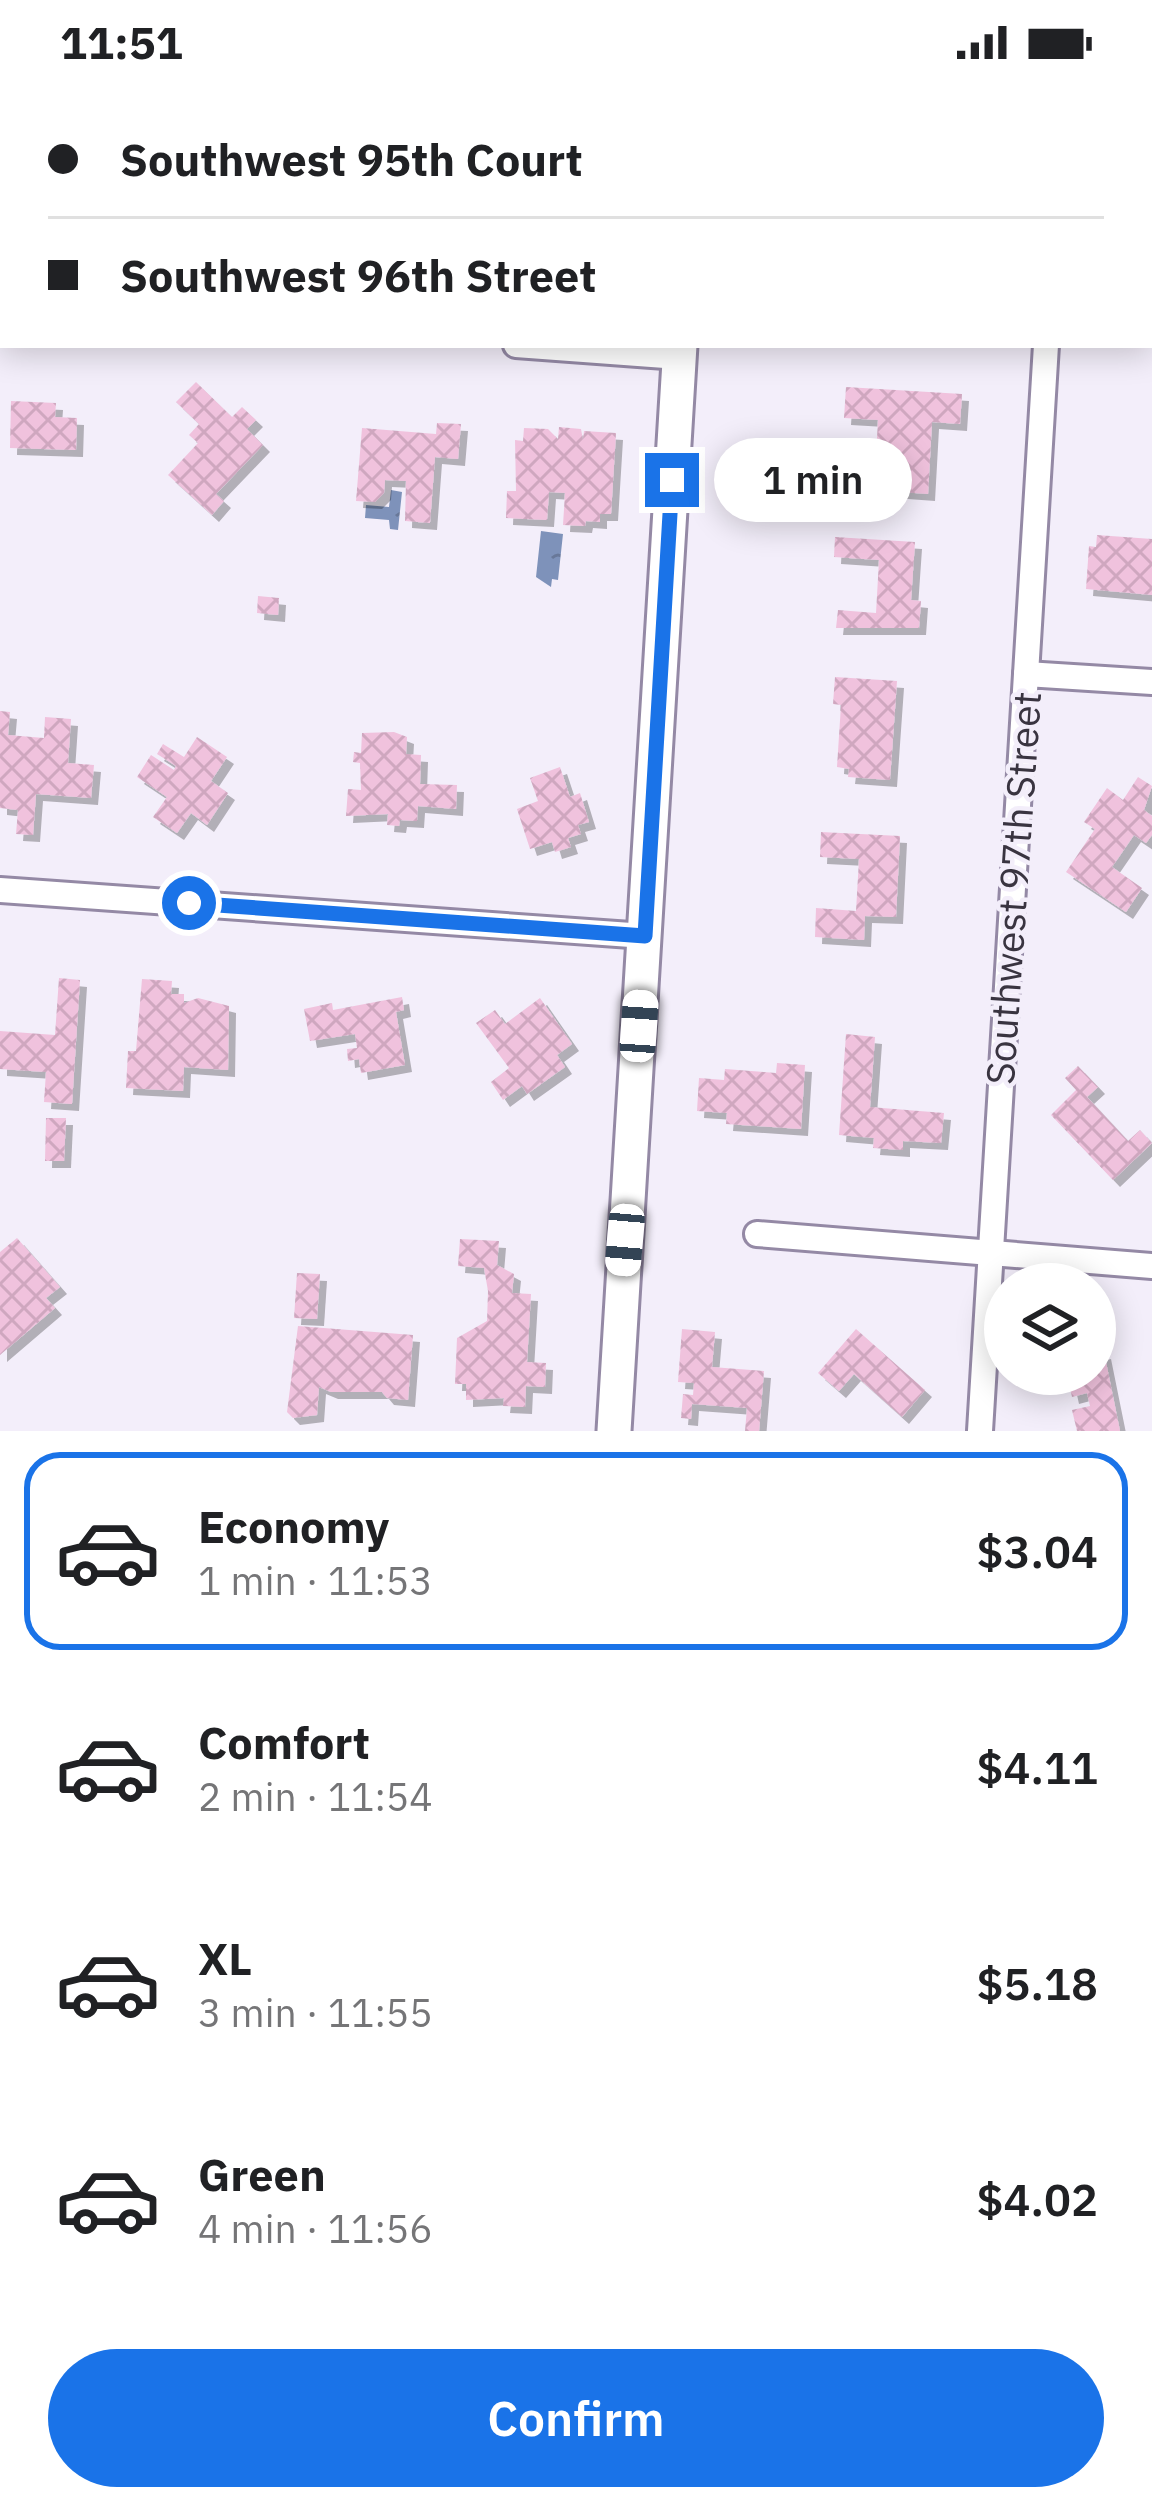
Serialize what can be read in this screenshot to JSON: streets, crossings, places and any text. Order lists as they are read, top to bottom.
{
  "streets": {
    "street": ["Southwest 97th Street"]
  },
  "page": {
    "status": "11:51",
    "banner": ["Southwest 95th Court", "Southwest 96th Street"],
    "bubble": "1 min",
    "list": [
      {
        "name": "Economy",
        "note": "1 min · 11:53",
        "value": "$3.04"
      },
      {
        "name": "Comfort",
        "note": "2 min · 11:54",
        "value": "$4.11"
      },
      {
        "name": "XL",
        "note": "3 min · 11:55",
        "value": "$5.18"
      },
      {
        "name": "Green",
        "note": "4 min · 11:56",
        "value": "$4.02"
      }
    ],
    "buttons": "Confirm"
  }
}
